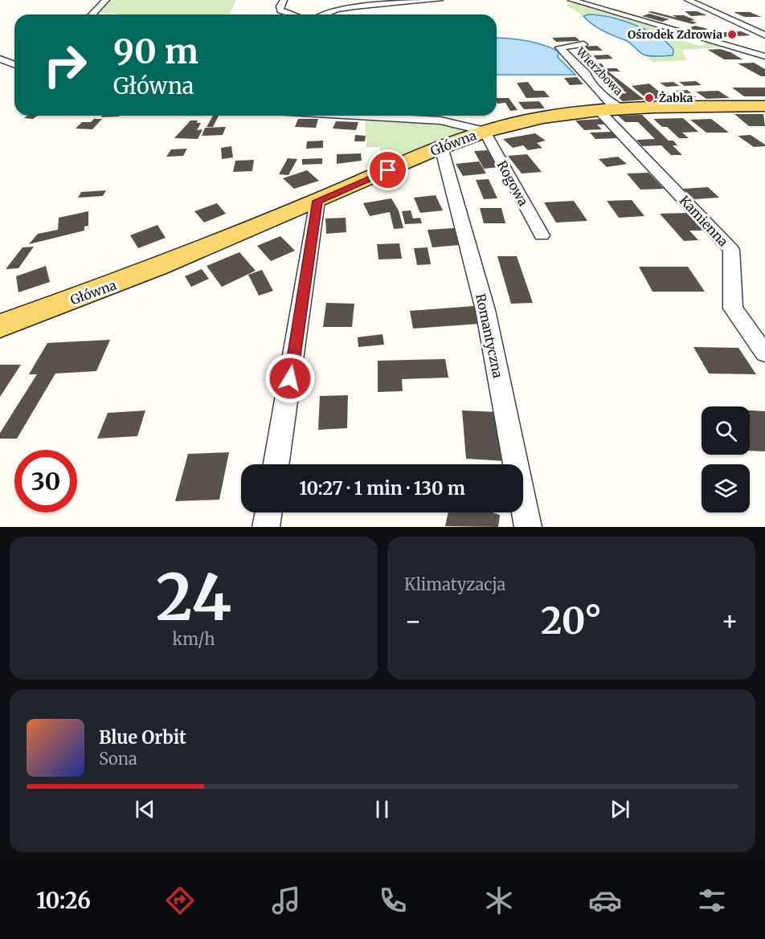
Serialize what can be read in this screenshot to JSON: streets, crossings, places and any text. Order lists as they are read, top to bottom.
{
  "streets": {
    "main road": ["Główna"],
    "street": [
      "Wierzbowa",
      "Rogowa",
      "Kamienna",
      "Romantyczna"
    ]
  },
  "crossings": [
    ["Wierzbowa", "Główna"],
    ["Główna", "Rogowa"],
    ["Główna", "Kamienna"],
    ["Główna", "Romantyczna"]
  ],
  "places": ["Ośrodek Zdrowia", "Żabka"],
  "page": {
    "turn": ["90 m", "Główna"],
    "limit": "30",
    "trip": "10:27 · 1 min · 130 m",
    "tile": [
      ["24", "km/h"],
      "Klimatyzacja"
    ],
    "heat": ["−", "20°", "+"],
    "song": ["Blue Orbit", "Sona"],
    "tabs": "10:26"
  }
}
